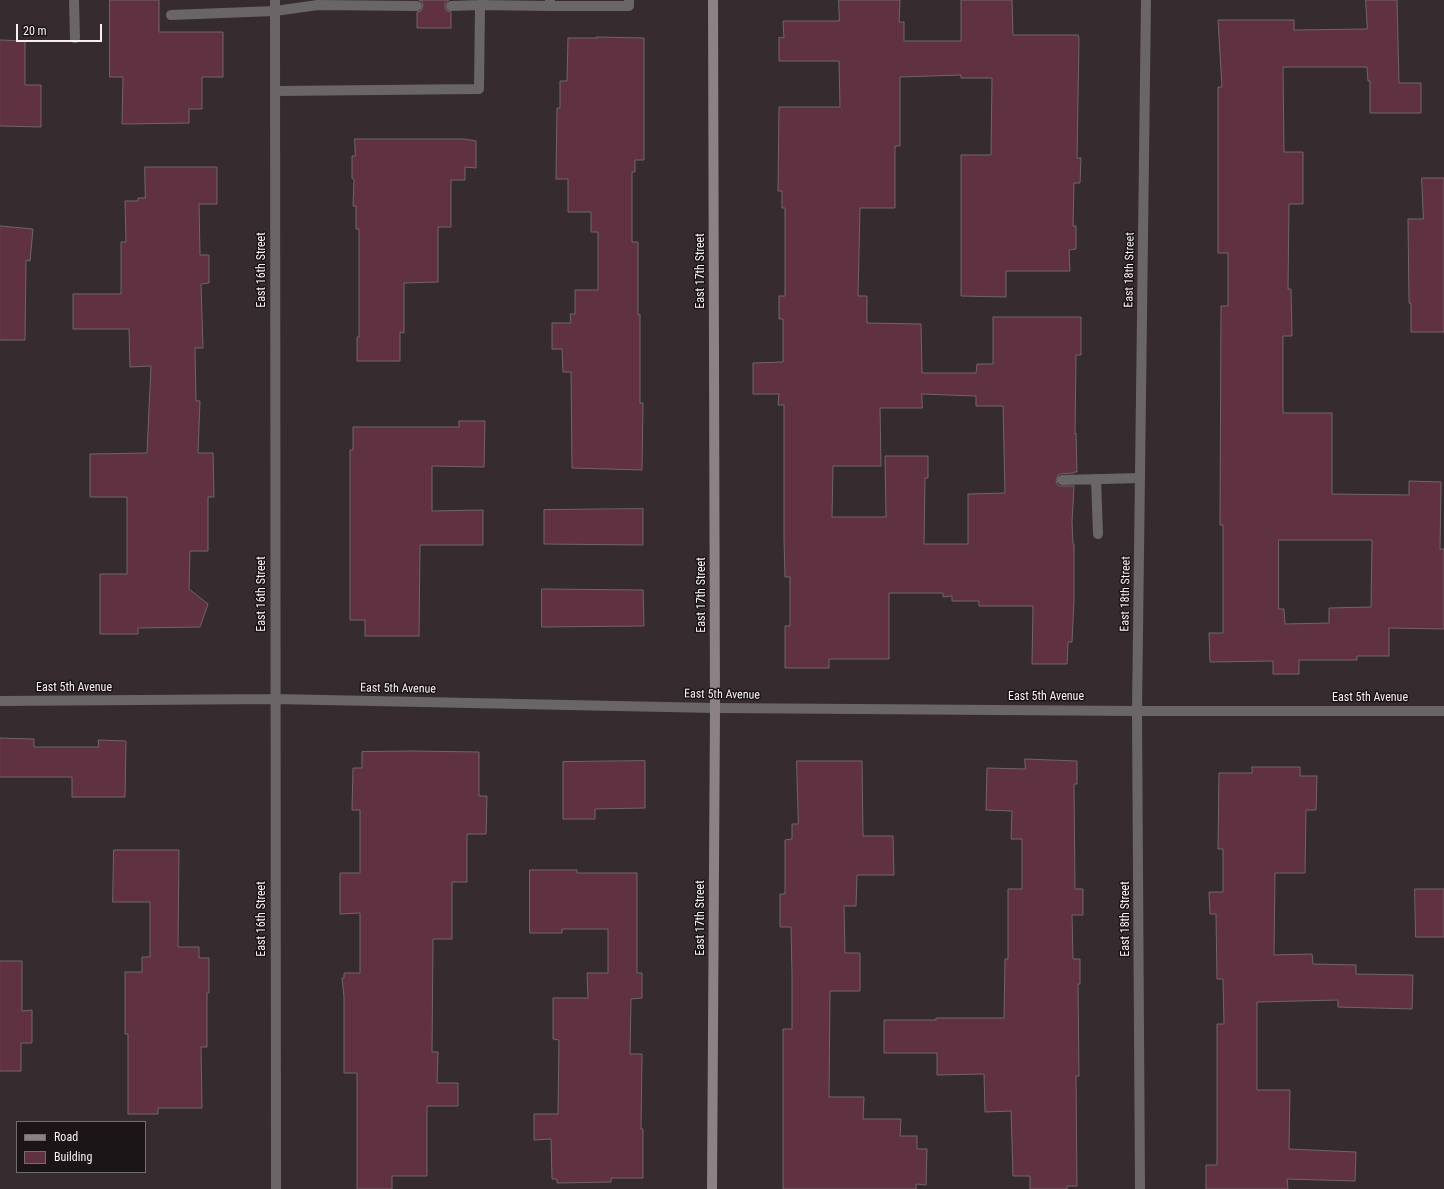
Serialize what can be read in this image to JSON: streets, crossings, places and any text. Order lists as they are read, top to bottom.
{
  "streets": {
    "street": [
      "East 16th Street",
      "East 18th Street",
      "East 17th Street",
      "East 5th Avenue"
    ]
  },
  "crossings": [
    ["East 16th Street", "East 5th Avenue"],
    ["East 18th Street", "East 5th Avenue"],
    ["East 17th Street", "East 5th Avenue"]
  ],
  "legend": ["Road", "Building"],
  "scale_bar": "20 m"
}
